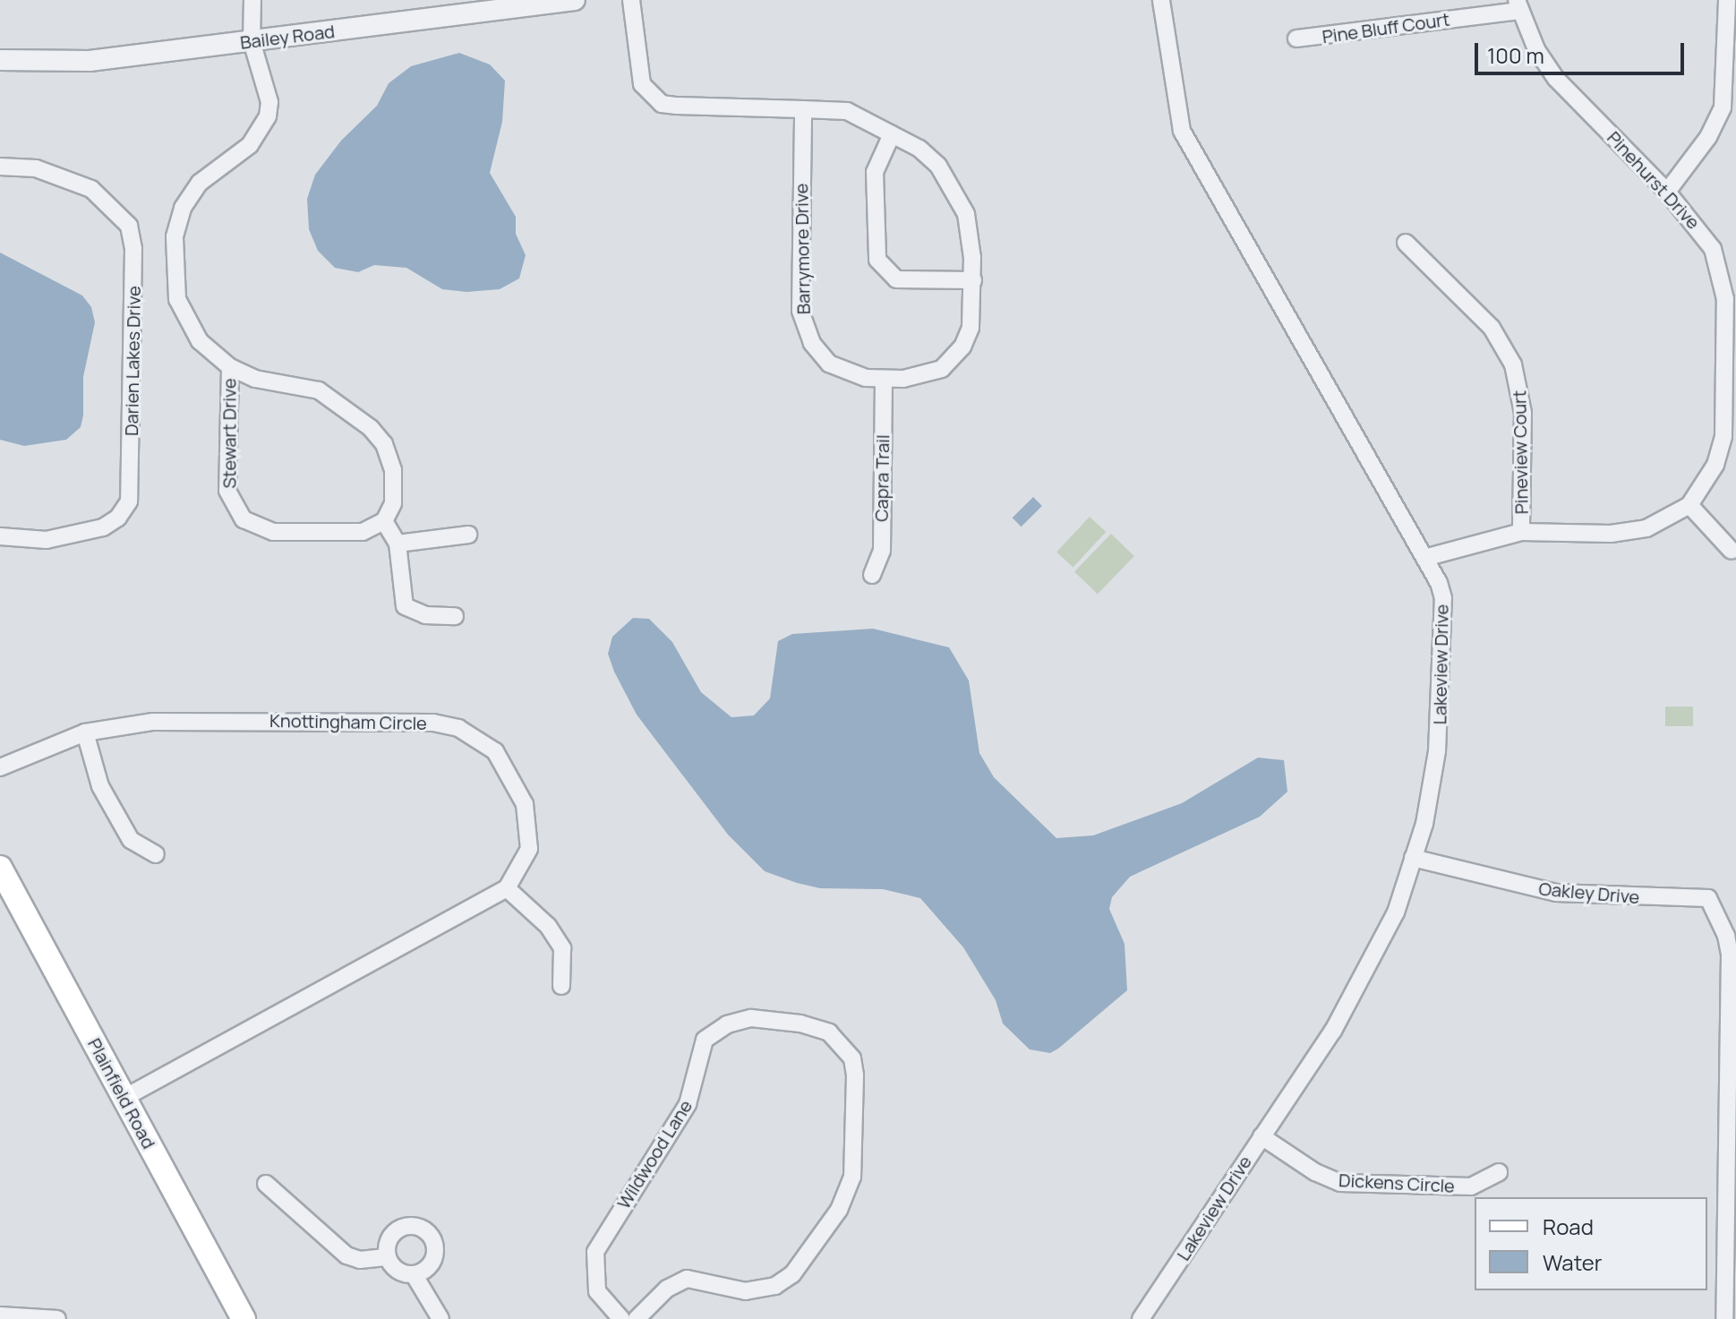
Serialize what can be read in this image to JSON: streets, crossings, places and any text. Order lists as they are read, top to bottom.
{
  "streets": {
    "main road": ["Plainfield Road"],
    "street": [
      "Pine Bluff Court",
      "Bailey Road",
      "Pinehurst Drive",
      "Barrymore Drive",
      "Darien Lakes Drive",
      "Stewart Drive",
      "Pineview Court",
      "Capra Trail",
      "Lakeview Drive",
      "Knottingham Circle",
      "Oakley Drive",
      "Wildwood Lane",
      "Dickens Circle"
    ]
  },
  "crossings": [
    ["Pine Bluff Court", "Pinehurst Drive"],
    ["Bailey Road", "Stewart Drive"],
    ["Barrymore Drive", "Capra Trail"],
    ["Lakeview Drive", "Oakley Drive"],
    ["Lakeview Drive", "Dickens Circle"]
  ],
  "legend": ["Road", "Water"],
  "scale_bar": "100 m"
}
